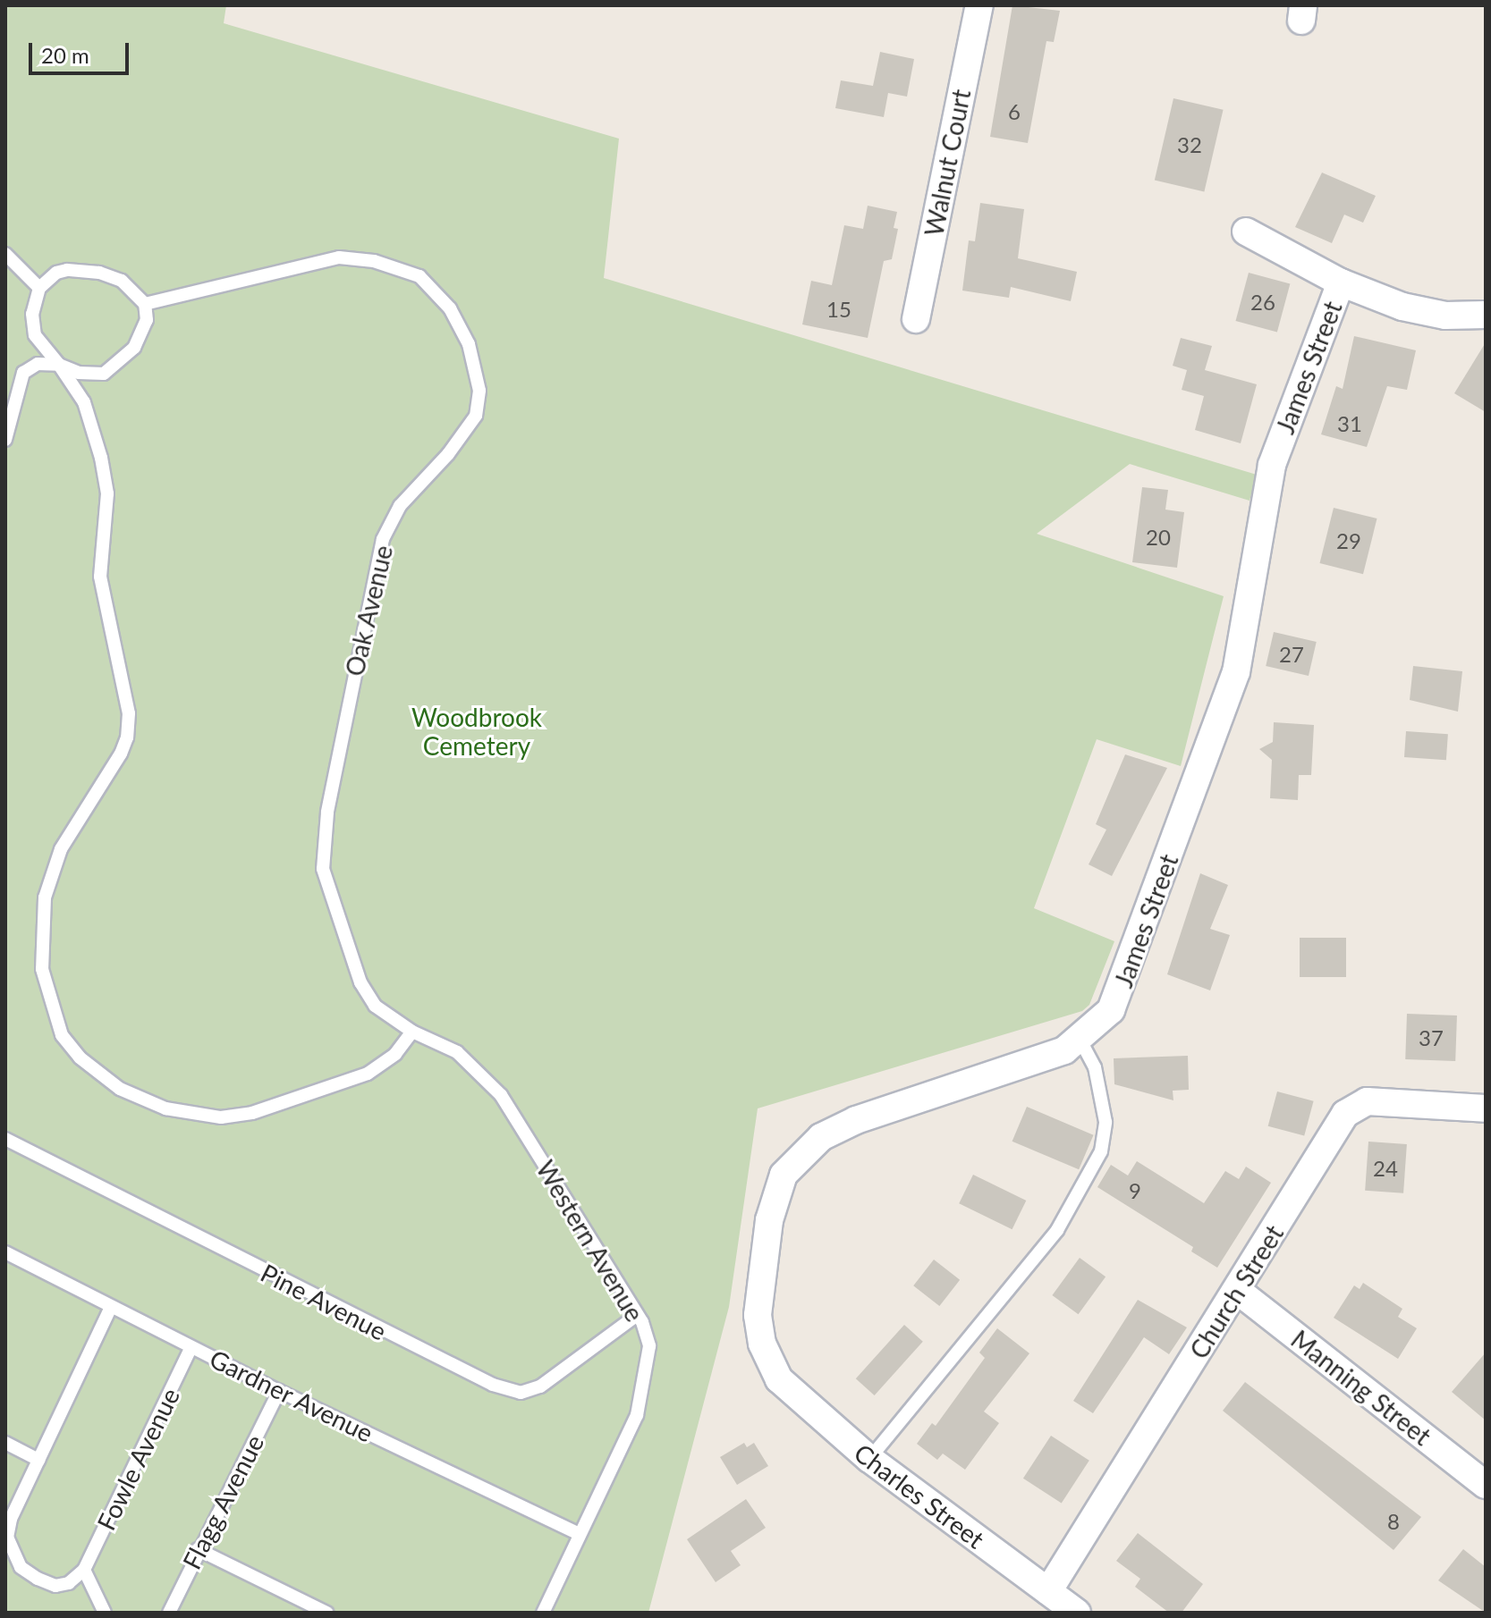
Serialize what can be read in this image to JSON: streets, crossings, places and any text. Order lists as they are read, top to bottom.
{
  "streets": {
    "street": [
      "Walnut Court",
      "James Street",
      "Church Street",
      "Manning Street",
      "Charles Street"
    ],
    "lane": [
      "Oak Avenue",
      "Western Avenue",
      "Pine Avenue",
      "Gardner Avenue",
      "Fowle Avenue",
      "Flagg Avenue"
    ]
  },
  "crossings": [
    ["James Street", "Charles Street"],
    ["Oak Avenue", "Western Avenue"],
    ["Western Avenue", "Pine Avenue"],
    ["Western Avenue", "Gardner Avenue"],
    ["Church Street", "Manning Street"],
    ["Church Street", "Charles Street"],
    ["Gardner Avenue", "Fowle Avenue"],
    ["Gardner Avenue", "Flagg Avenue"]
  ],
  "parks": ["Woodbrook Cemetery"],
  "house_numbers": [
    "6",
    "32",
    "26",
    "15",
    "31",
    "20",
    "29",
    "27",
    "37",
    "24",
    "9",
    "8"
  ],
  "scale_bar": "20 m"
}
